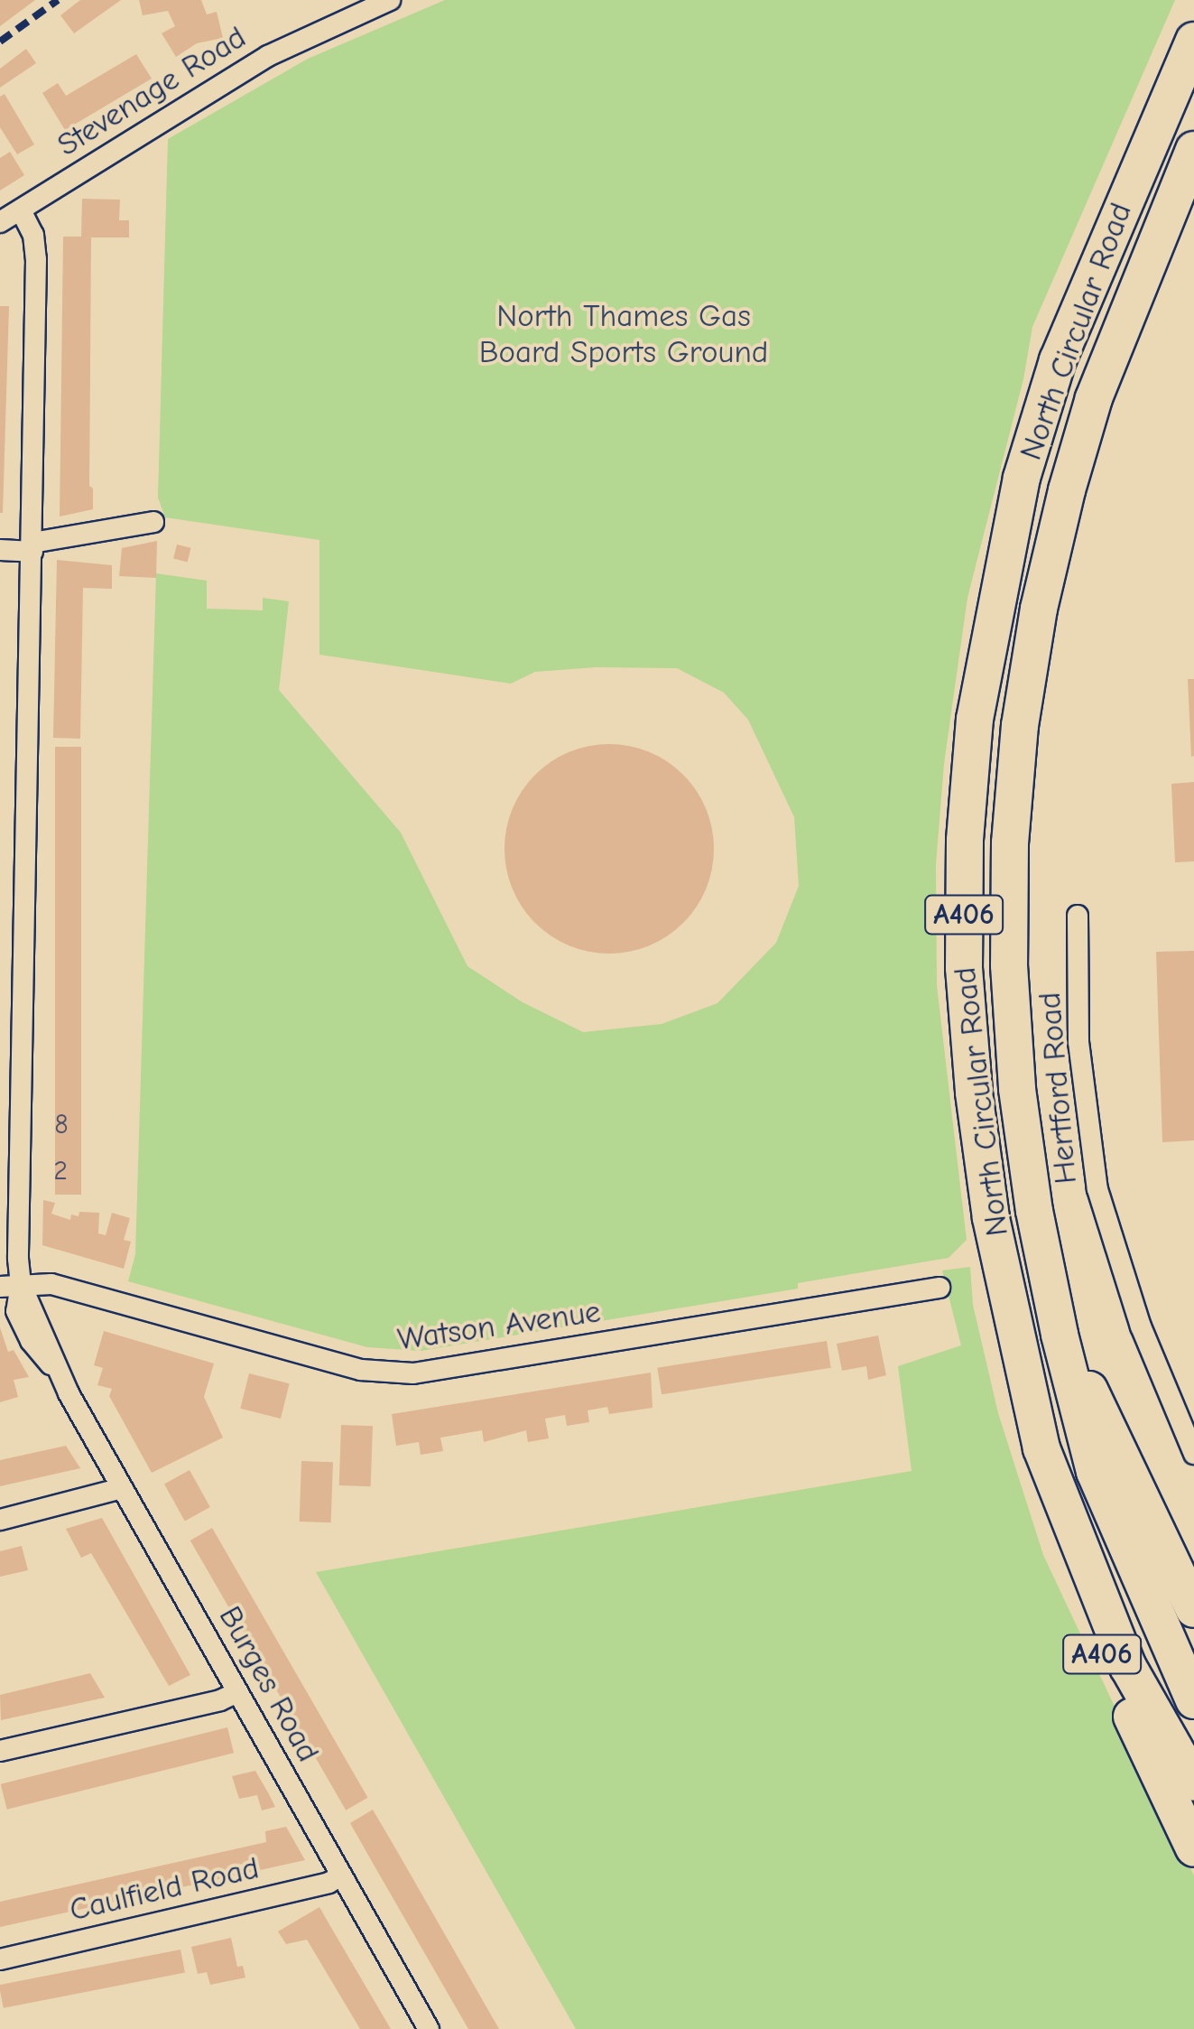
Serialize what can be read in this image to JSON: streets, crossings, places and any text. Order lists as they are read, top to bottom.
{
  "streets": {
    "highway": ["North Circular Road", "A406"],
    "street": [
      "Stevenage Road",
      "Hertford Road",
      "Watson Avenue",
      "Burges Road",
      "Caulfield Road"
    ]
  },
  "crossings": [
    ["Stevenage Road", "Burges Road"],
    ["North Circular Road", "A406"],
    ["Watson Avenue", "Burges Road"],
    ["Burges Road", "Caulfield Road"]
  ],
  "parks": ["North Thames Gas Board Sports Ground"],
  "house_numbers": ["8", "2"]
}
